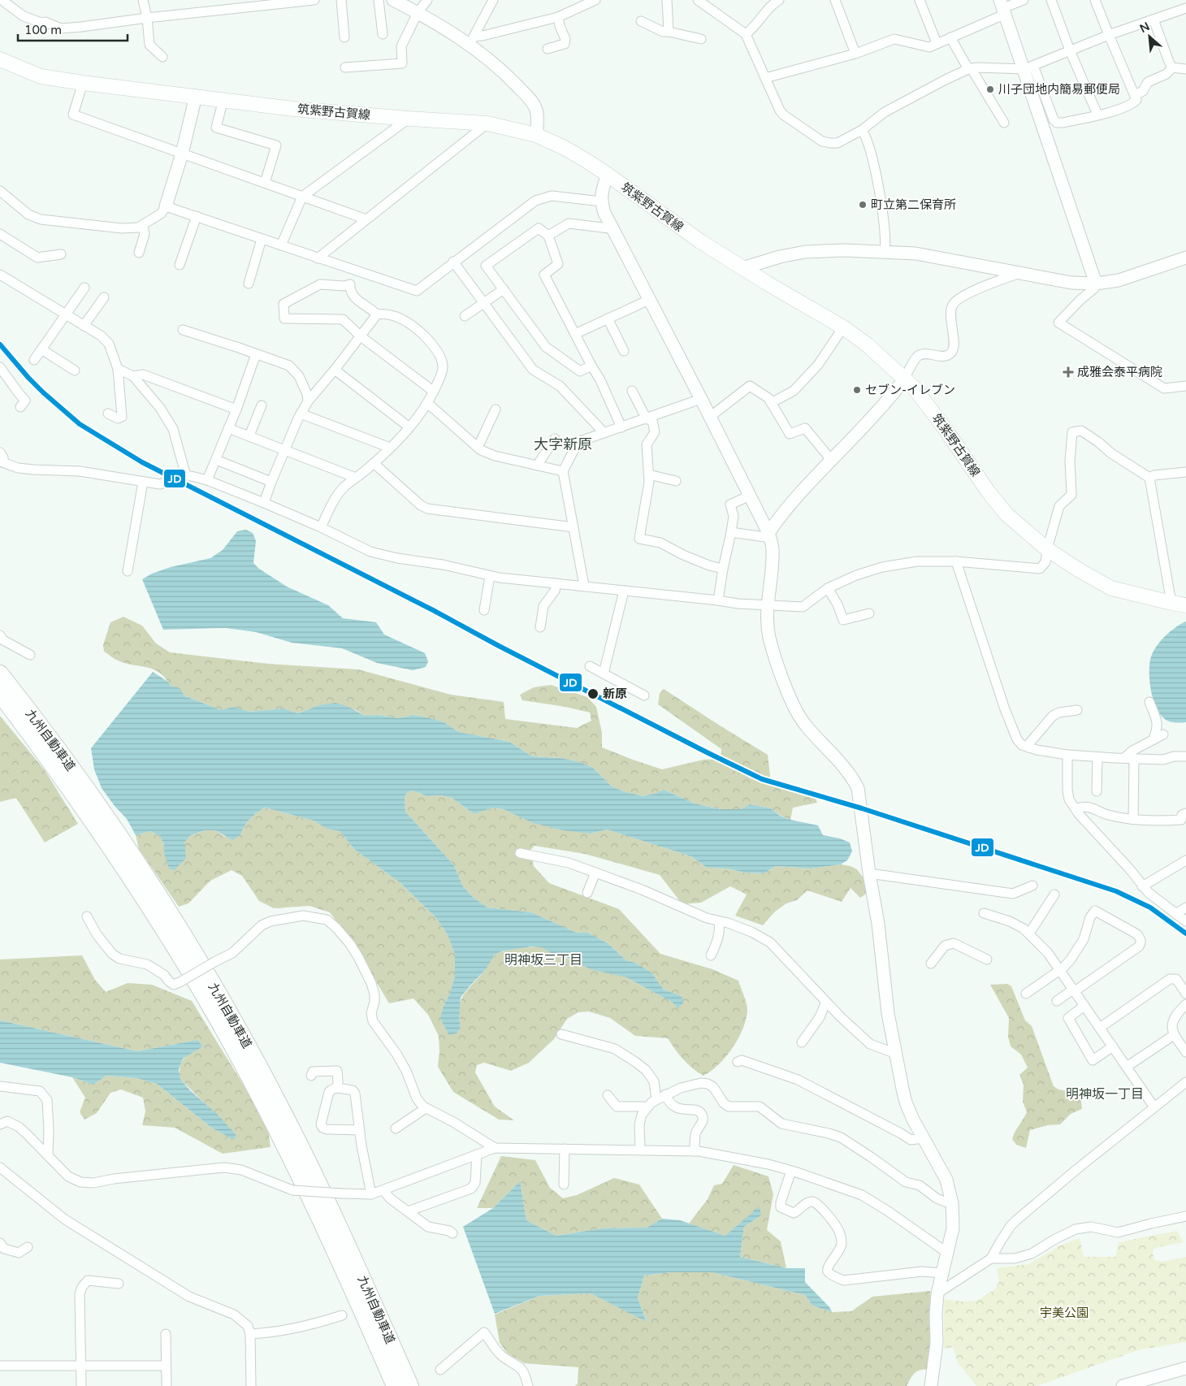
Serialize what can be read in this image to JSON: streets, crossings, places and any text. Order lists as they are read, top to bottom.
{
  "streets": {
    "highway": ["九州自動車道"],
    "main road": ["筑紫野古賀線"]
  },
  "districts": ["大字新原", "明神坂三丁目", "明神坂一丁目"],
  "parks": ["宇美公園"],
  "places": {
    "other": [
      "川子団地内簡易郵便局",
      "町立第二保育所",
      "セブン-イレブン",
      "新原"
    ],
    "health": ["成雅会泰平病院"]
  },
  "lines": ["transit line JD"],
  "scale_bar": "100 m",
  "north": "top left"
}
